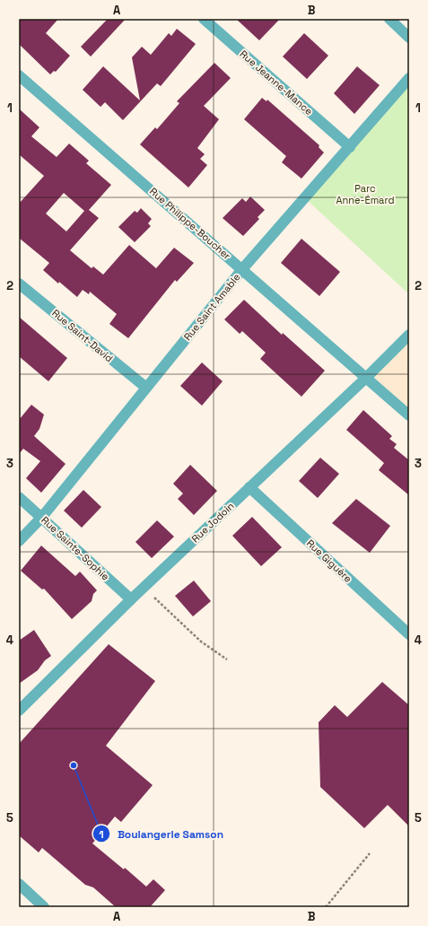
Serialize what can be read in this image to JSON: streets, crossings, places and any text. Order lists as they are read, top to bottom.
{
  "streets": {
    "street": [
      "Rue Jeanne-Mance",
      "Rue Philippe-Boucher",
      "Rue Saint Amable",
      "Rue Saint-David",
      "Rue Jodoin",
      "Rue Sainte-Sophie",
      "Rue Giguère"
    ]
  },
  "crossings": [
    ["Rue Jeanne-Mance", "Rue Saint Amable"],
    ["Rue Philippe-Boucher", "Rue Saint Amable"],
    ["Rue Philippe-Boucher", "Rue Jodoin"],
    ["Rue Saint Amable", "Rue Saint-David"],
    ["Rue Saint Amable", "Rue Sainte-Sophie"],
    ["Rue Jodoin", "Rue Sainte-Sophie"],
    ["Rue Jodoin", "Rue Giguère"]
  ],
  "parks": ["Parc Anne-Émard"],
  "places": ["Boulangerie Samson"],
  "grid": {
    "columns": ["A", "B"],
    "rows": [
      "1",
      "2",
      "3",
      "4",
      "5"
    ]
  }
}
